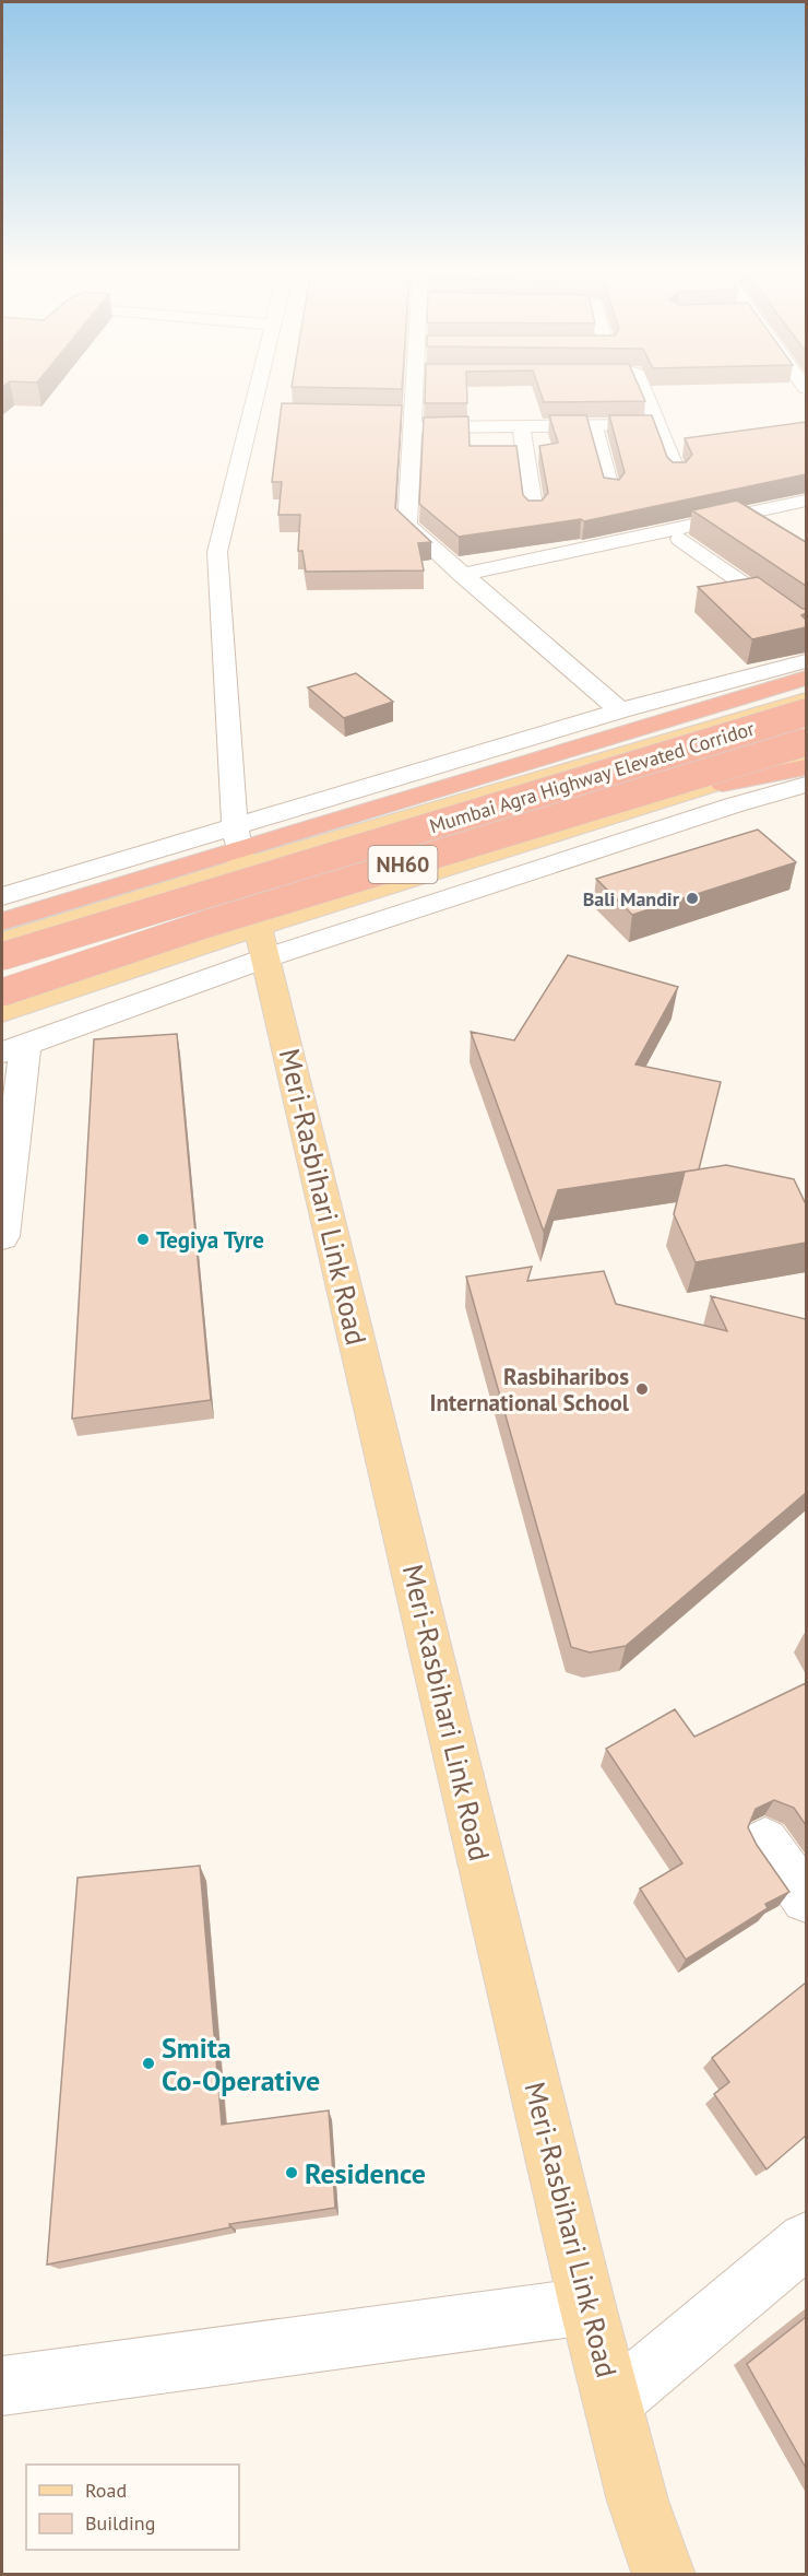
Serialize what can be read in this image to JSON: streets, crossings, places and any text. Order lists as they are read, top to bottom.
{
  "streets": {
    "highway": ["Mumbai Agra Highway Elevated Corridor", "NH60"],
    "main road": ["Meri-Rasbihari Link Road"]
  },
  "places": [
    "Bali Mandir",
    "Tegiya Tyre",
    "Rasbiharibos International School",
    "Smita Co-Operative",
    "Residence"
  ],
  "legend": ["Road", "Building"]
}
